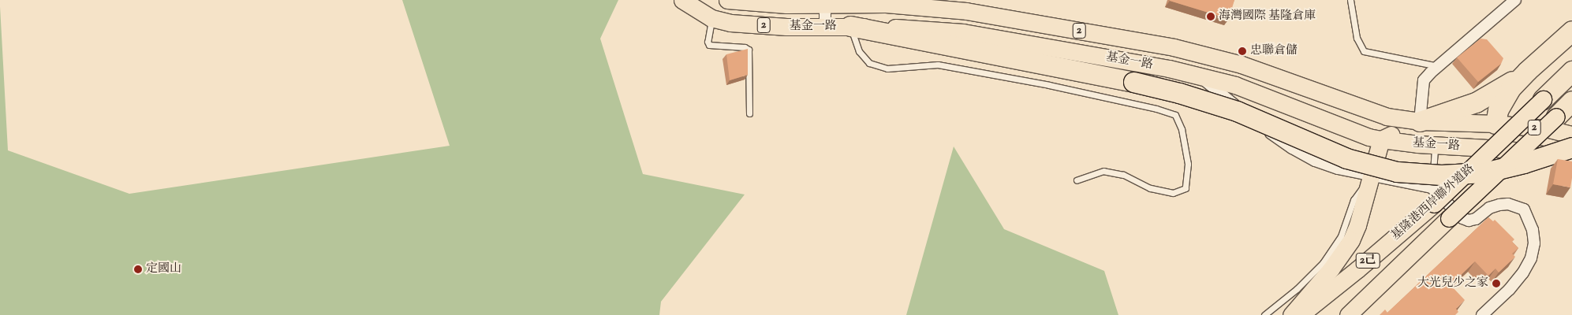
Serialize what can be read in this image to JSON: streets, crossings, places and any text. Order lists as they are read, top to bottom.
{
  "streets": {
    "main road": [
      "2",
      "基金一路",
      "基隆港西岸聯外道路",
      "2己"
    ]
  },
  "places": [
    "海灣國際 基隆倉庫",
    "忠聯倉儲",
    "定國山",
    "大光兒少之家"
  ]
}
